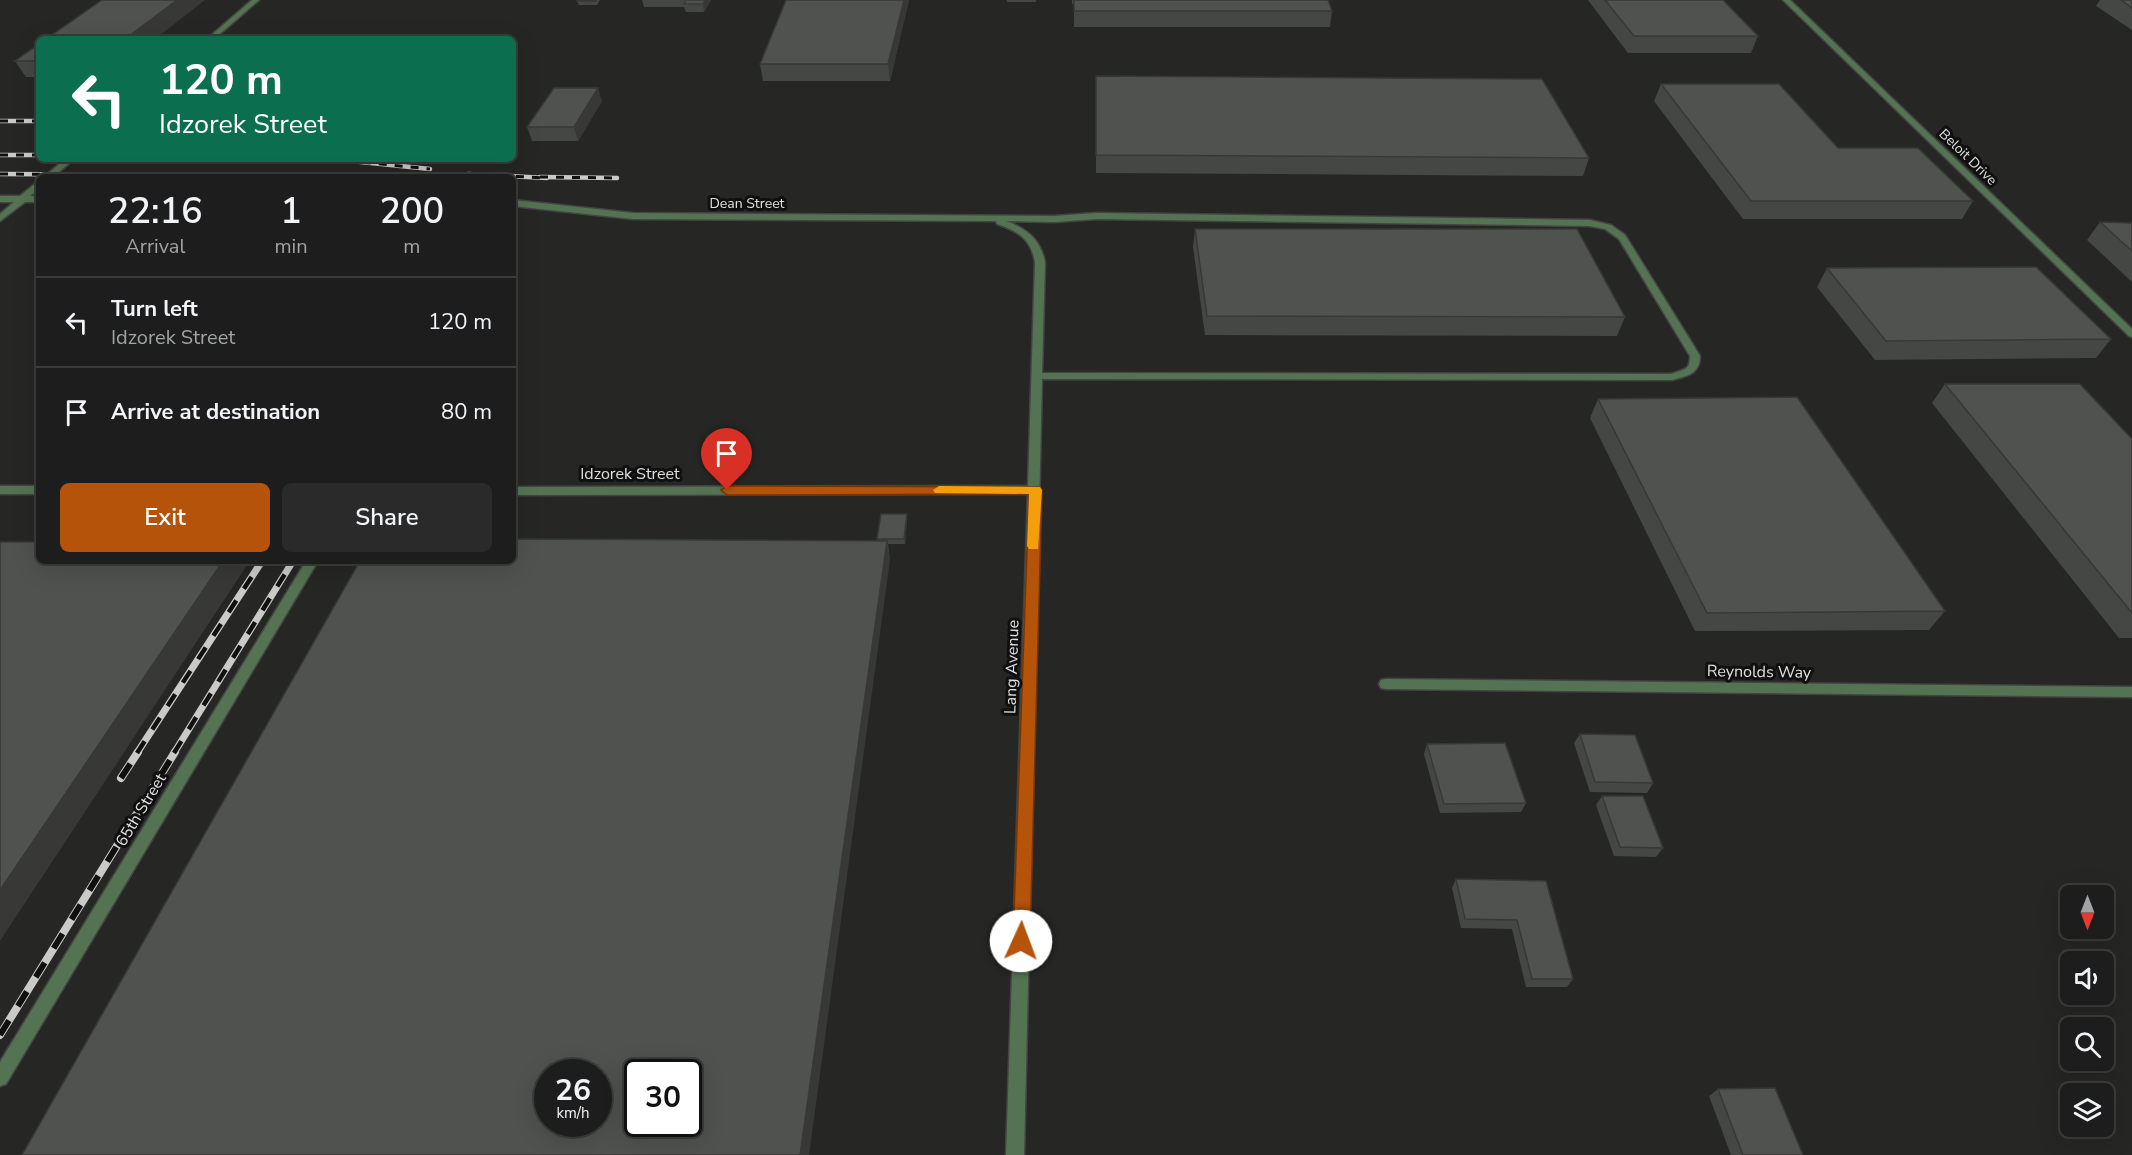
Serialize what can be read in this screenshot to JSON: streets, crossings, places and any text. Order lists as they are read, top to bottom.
{
  "streets": {
    "street": [
      "Beloit Drive",
      "Dean Street",
      "Idzorek Street",
      "Lang Avenue",
      "Reynolds Way",
      "65th Street"
    ]
  },
  "crossings": [
    ["Dean Street", "Lang Avenue"],
    ["Idzorek Street", "Lang Avenue"]
  ],
  "north": "bottom",
  "page": {
    "turn": ["120 m", "Idzorek Street"],
    "eta": [
      "22:16",
      "Arrival",
      "1",
      "min",
      "200",
      "m"
    ],
    "list": [
      {
        "name": "Turn left",
        "note": "Idzorek Street",
        "value": "120 m"
      },
      {
        "name": "Arrive at destination",
        "value": "80 m"
      }
    ],
    "buttons": ["Exit", "Share"],
    "speed": "26 km/h",
    "limit": "30"
  }
}
